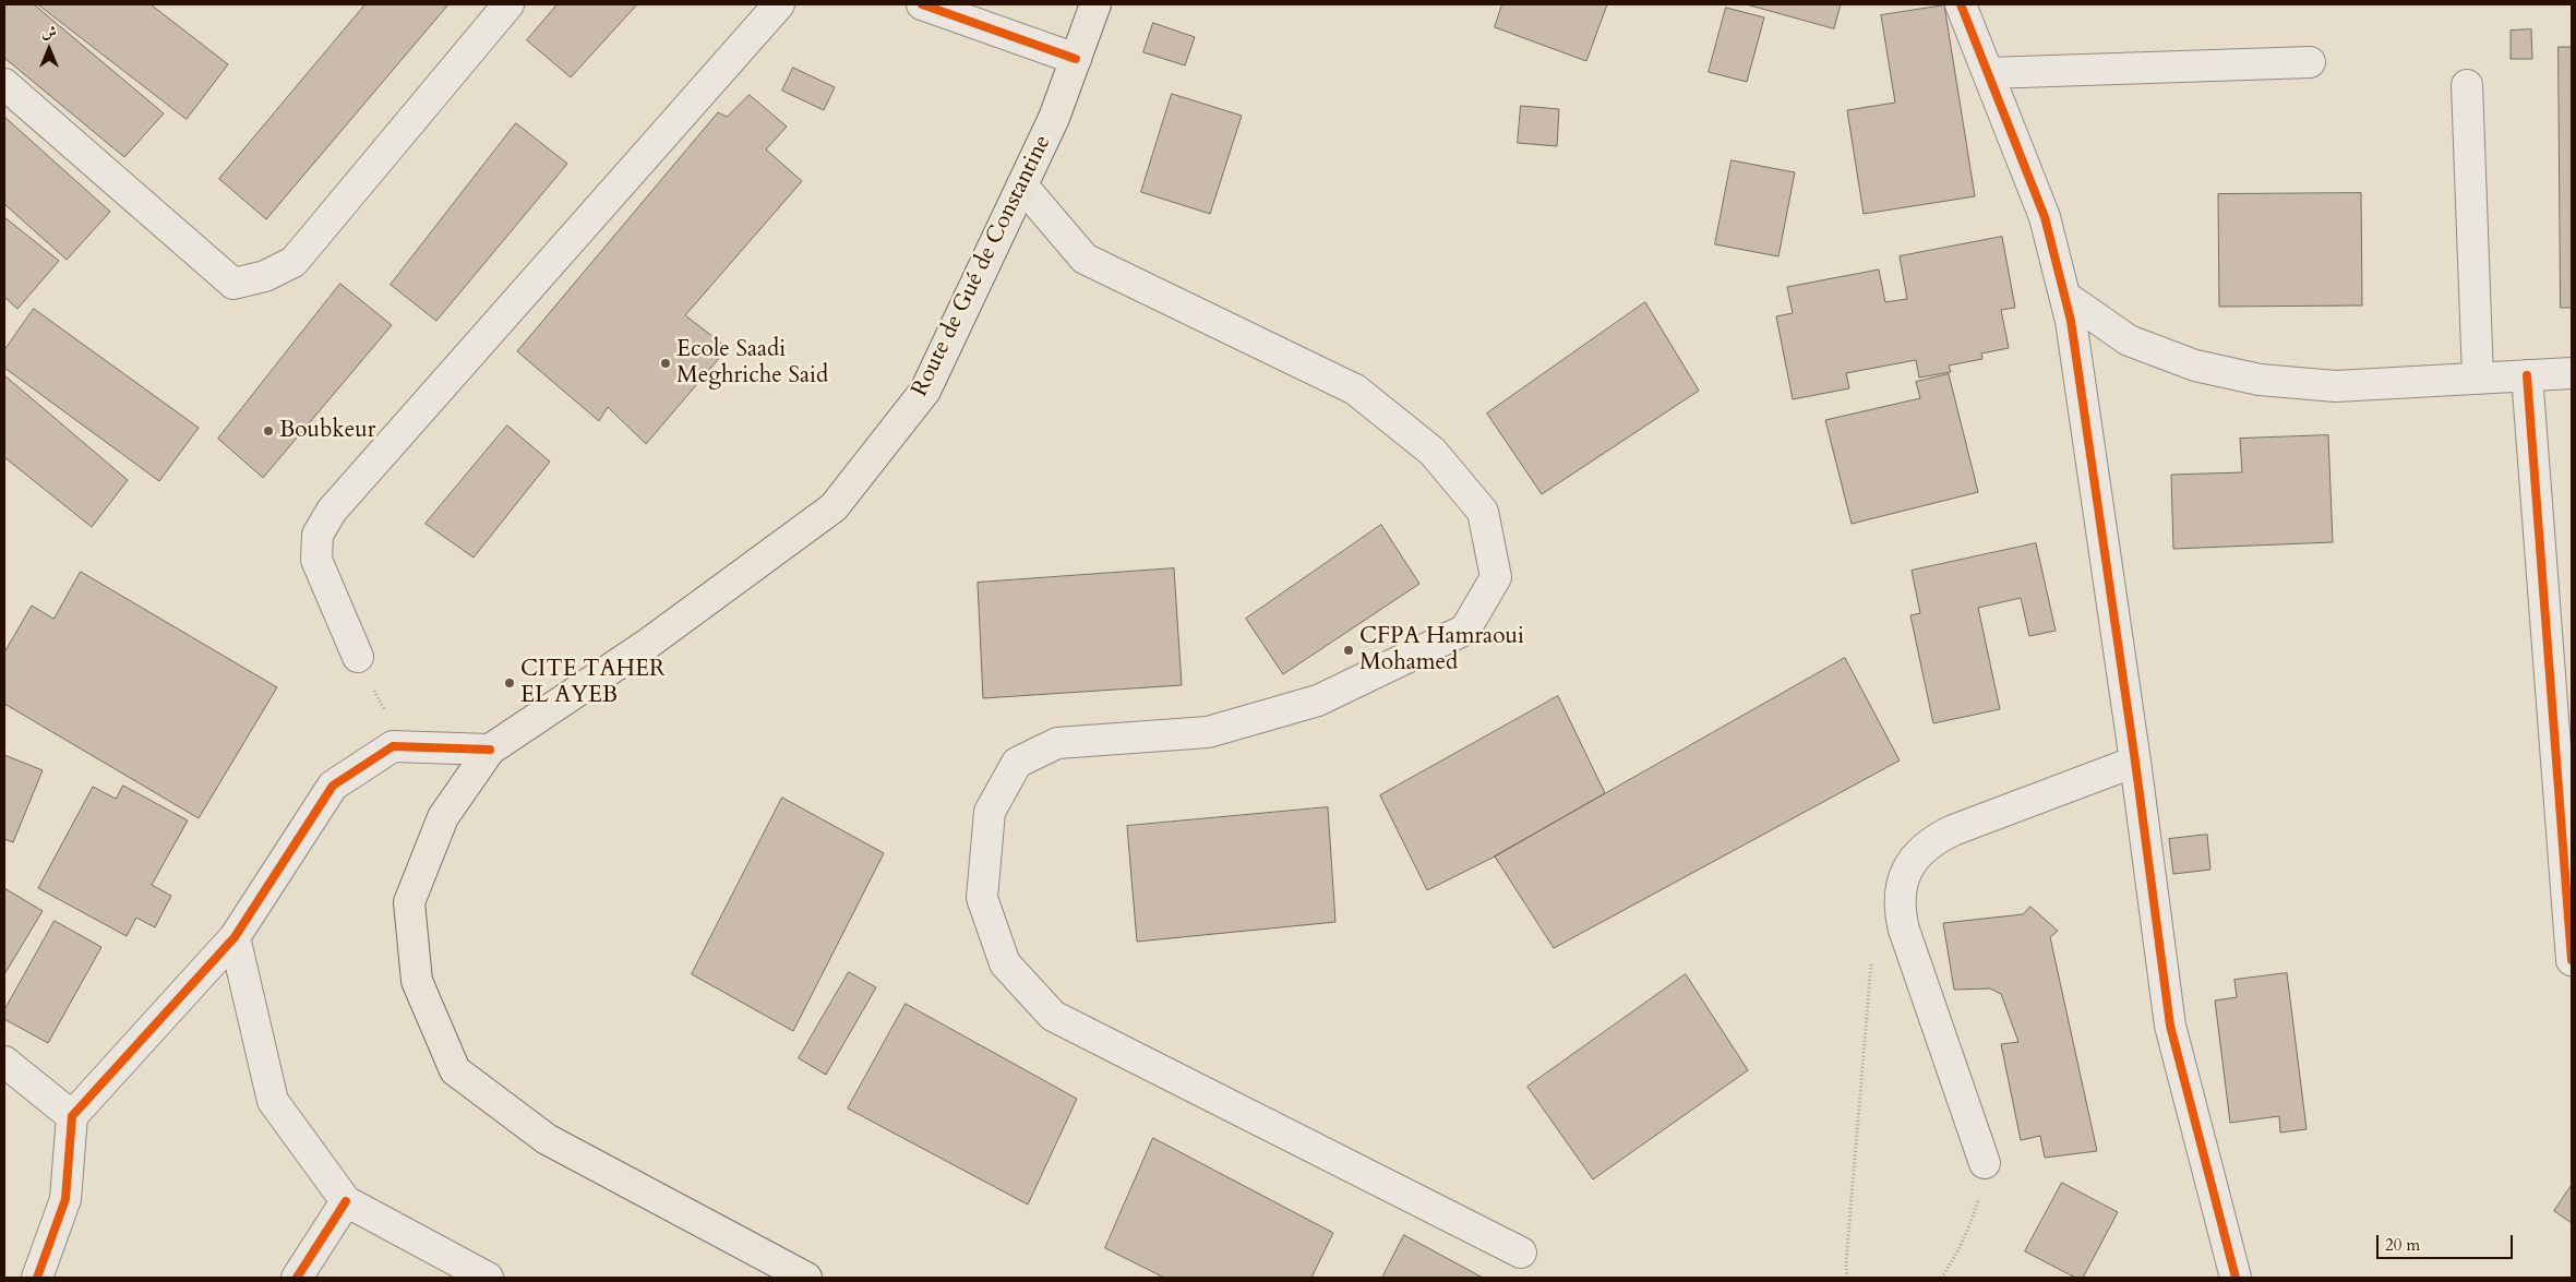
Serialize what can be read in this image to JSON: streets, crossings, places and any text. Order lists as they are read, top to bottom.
{
  "streets": {
    "main road": ["Route de Gué de Constantine"]
  },
  "places": [
    "Ecole Saadi Meghriche Said",
    "Boubkeur",
    "CFPA Hamraoui Mohamed",
    "CITE TAHER EL AYEB"
  ],
  "scale_bar": "20 m",
  "north": "top"
}
